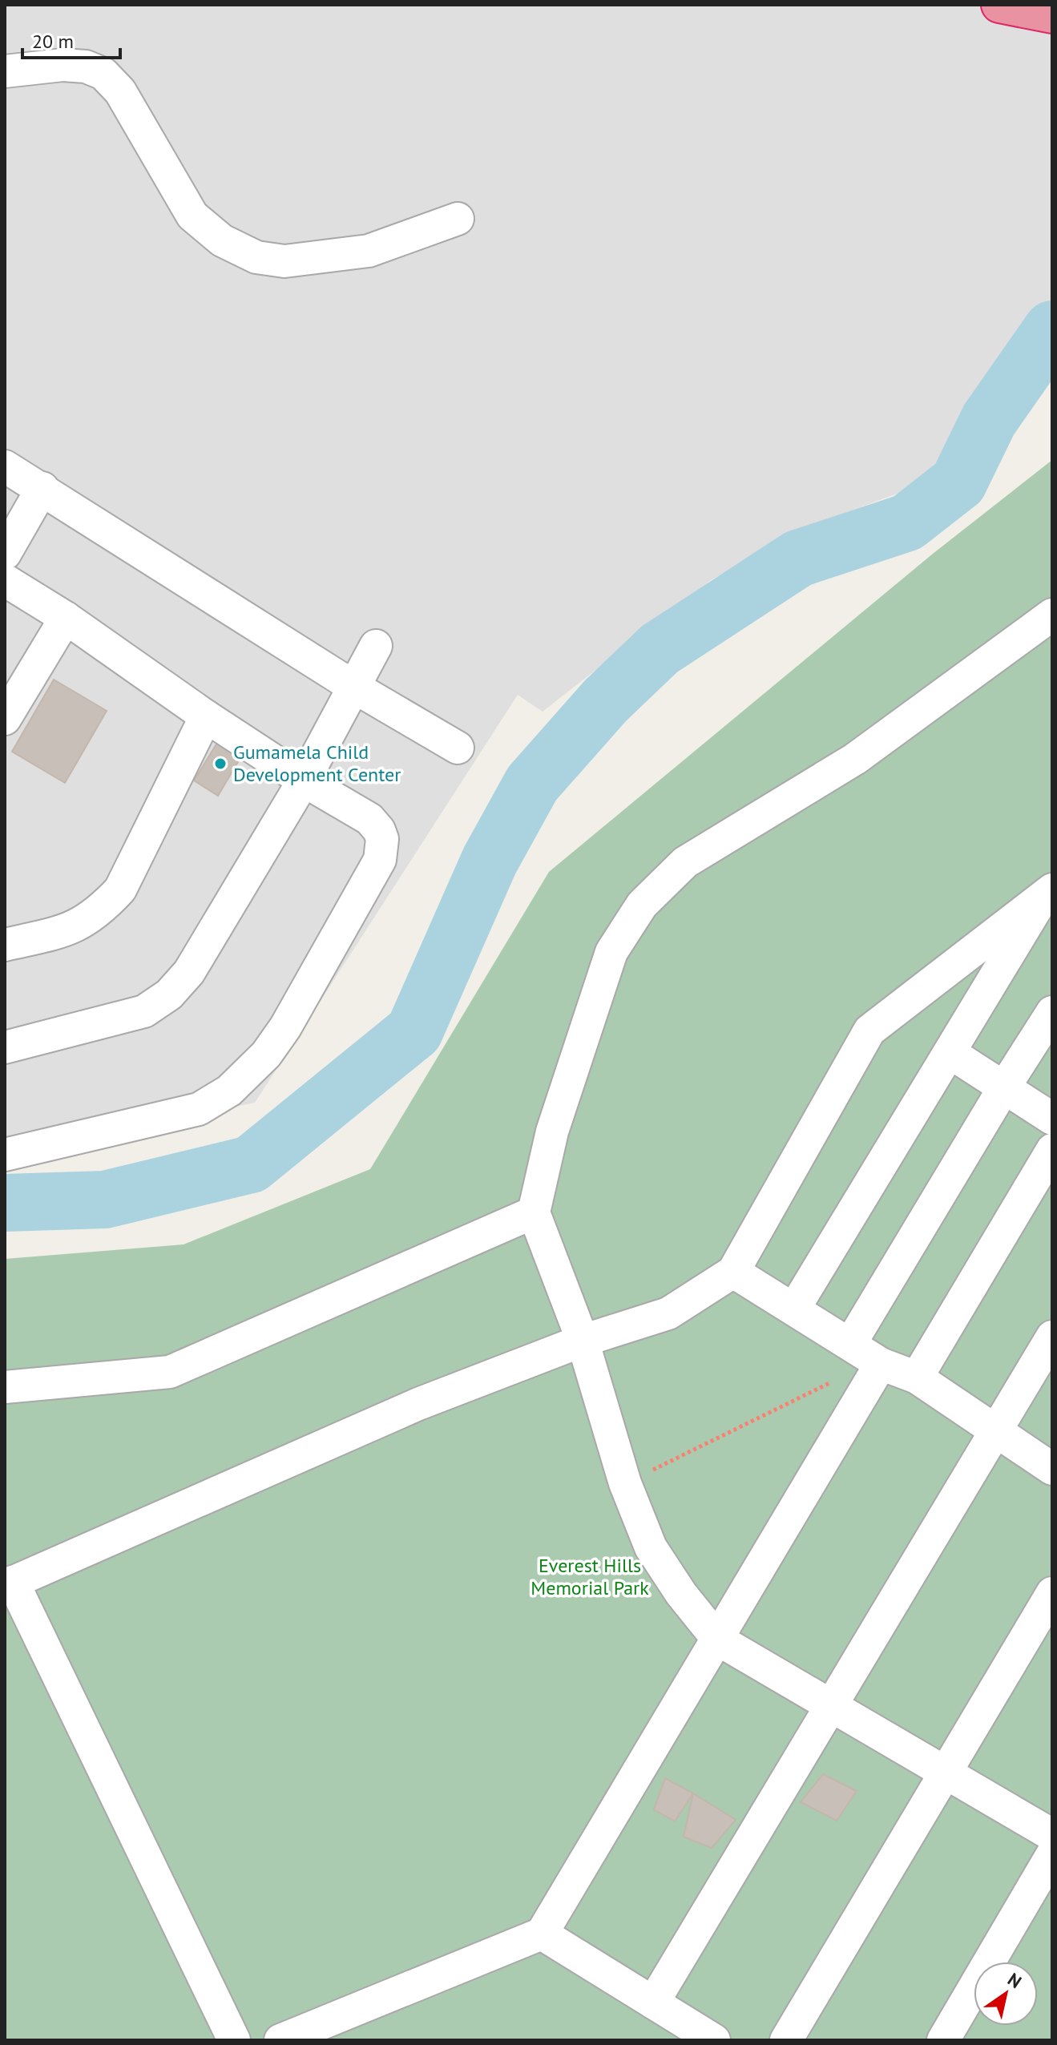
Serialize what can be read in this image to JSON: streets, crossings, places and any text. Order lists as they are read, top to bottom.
{
  "parks": ["Everest Hills Memorial Park"],
  "places": ["Gumamela Child Development Center"],
  "scale_bar": "20 m",
  "north": "top right"
}
